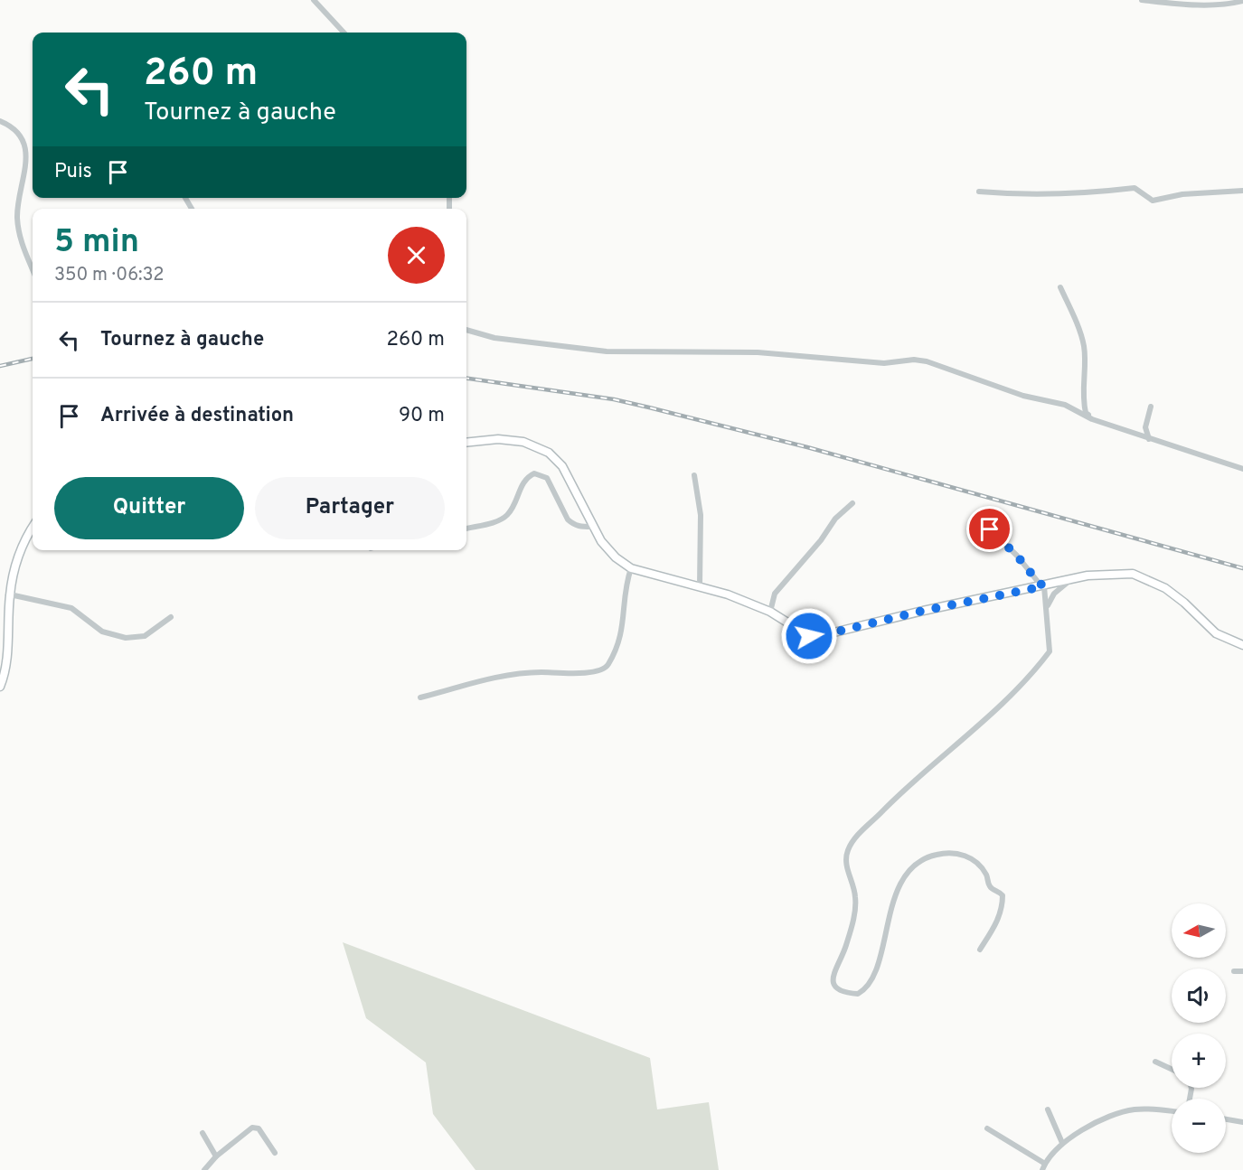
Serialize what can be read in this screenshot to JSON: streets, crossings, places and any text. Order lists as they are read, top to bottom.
{
  "north": "left",
  "page": {
    "turn": ["260 m", "Tournez à gauche"],
    "then": "Puis",
    "heading": ["5 min", "350 m · 06:32"],
    "list": [
      {
        "name": "Tournez à gauche",
        "value": "260 m"
      },
      {
        "name": "Arrivée à destination",
        "value": "90 m"
      }
    ],
    "buttons": ["Quitter", "Partager"],
    "map_buttons": ["+", "−"]
  }
}
